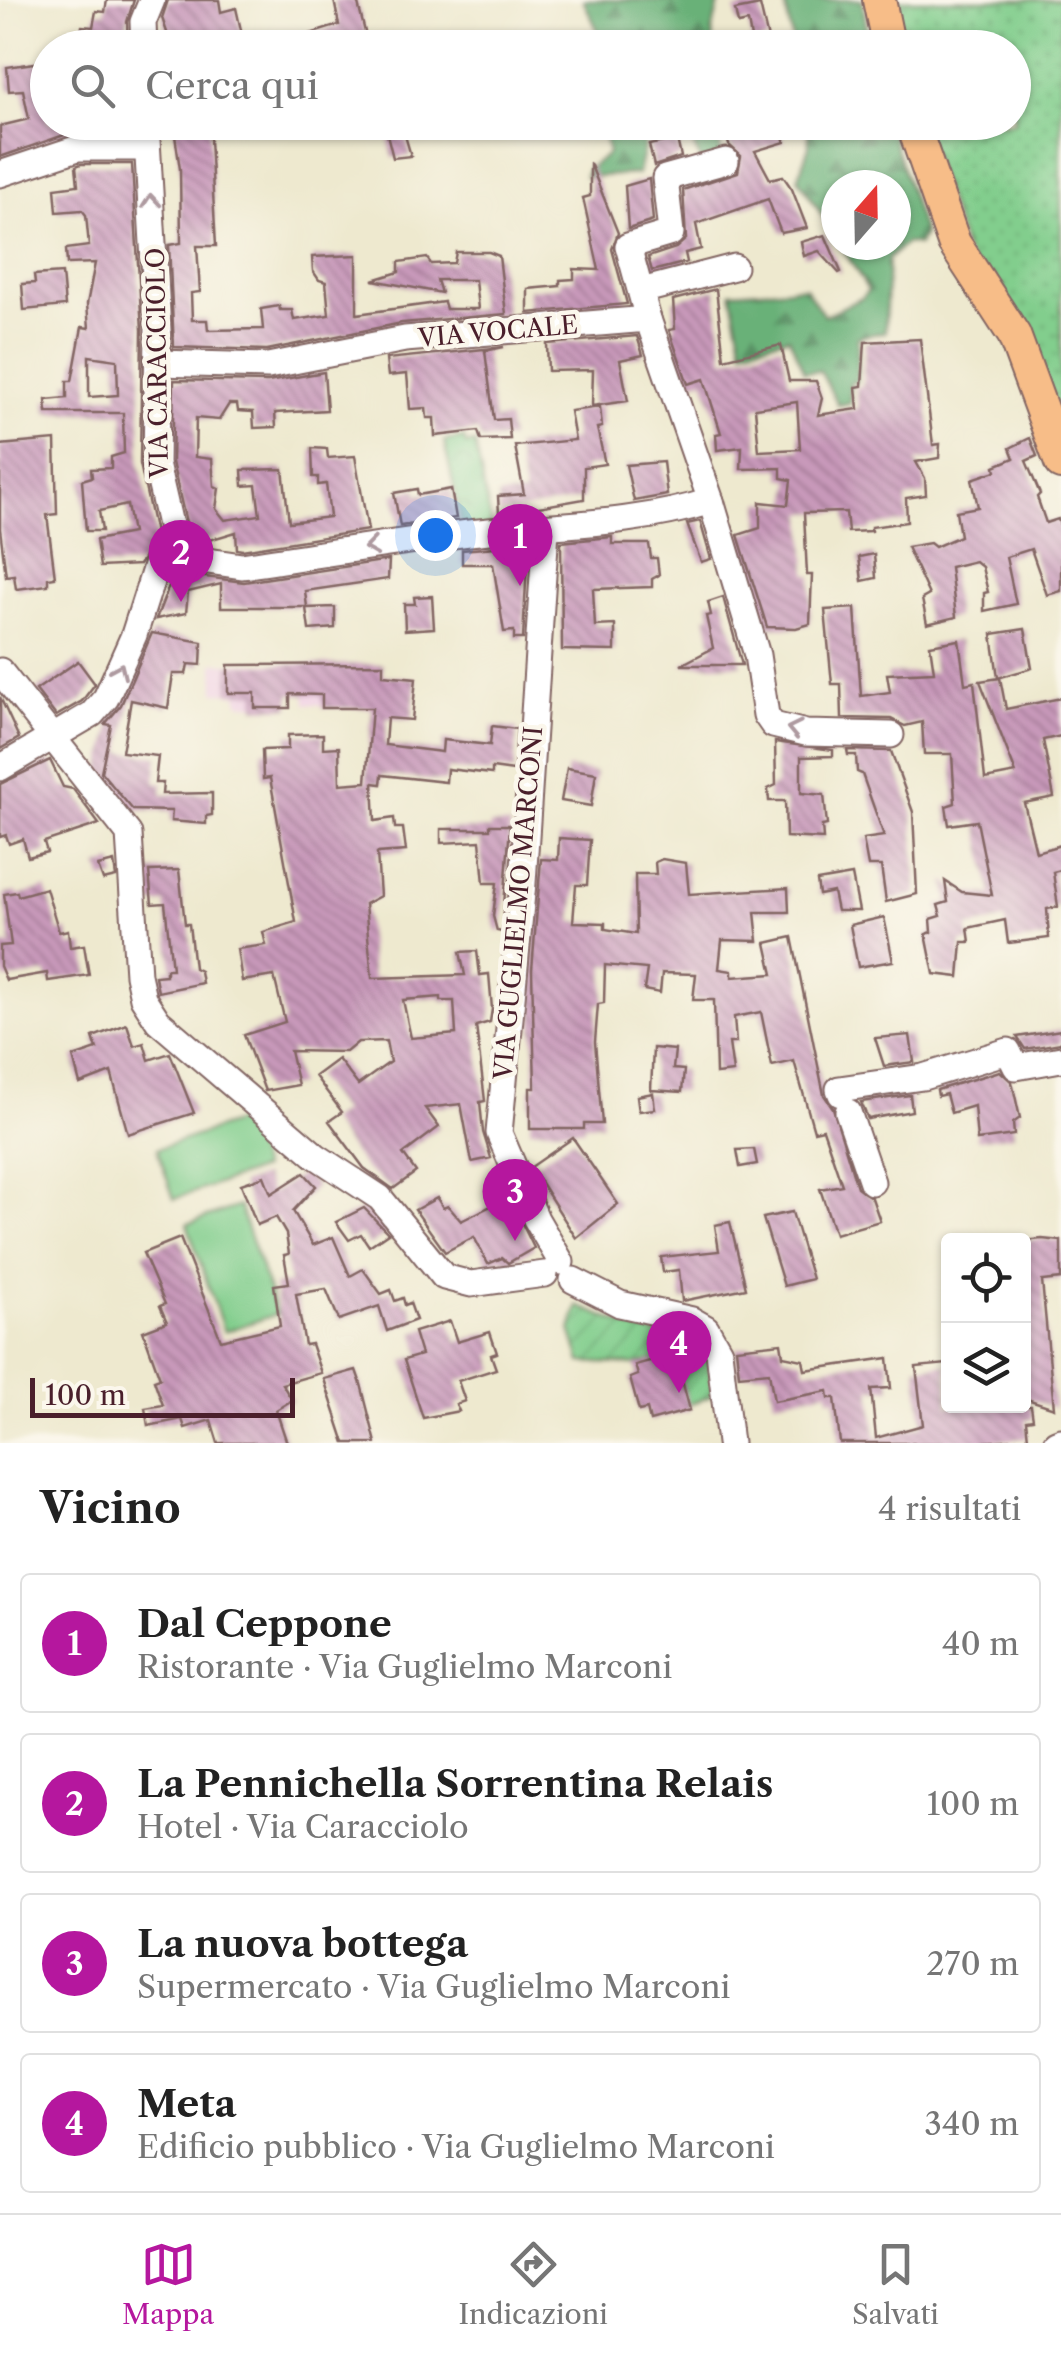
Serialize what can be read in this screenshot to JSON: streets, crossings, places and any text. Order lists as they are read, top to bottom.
{
  "streets": {
    "street": ["VIA VOCALE", "VIA CARACCIOLO", "VIA GUGLIELMO MARCONI"]
  },
  "crossings": [
    ["VIA VOCALE", "VIA CARACCIOLO"]
  ],
  "one_way": ["VIA CARACCIOLO"],
  "scale_bar": "100 m",
  "north": "top",
  "page": {
    "search": "Cerca qui",
    "pins": [
      "1",
      "2",
      "3",
      "4"
    ],
    "scale": "100 m",
    "heading": ["Vicino", "4 risultati"],
    "list": [
      {
        "mark": "1",
        "name": "Dal Ceppone",
        "note": "Ristorante · Via Guglielmo Marconi",
        "value": "40 m"
      },
      {
        "mark": "2",
        "name": "La Pennichella Sorrentina Relais",
        "note": "Hotel · Via Caracciolo",
        "value": "100 m"
      },
      {
        "mark": "3",
        "name": "La nuova bottega",
        "note": "Supermercato · Via Guglielmo Marconi",
        "value": "270 m"
      },
      {
        "mark": "4",
        "name": "Meta",
        "note": "Edificio pubblico · Via Guglielmo Marconi",
        "value": "340 m"
      }
    ],
    "nav": ["Mappa", "Indicazioni", "Salvati"]
  }
}
